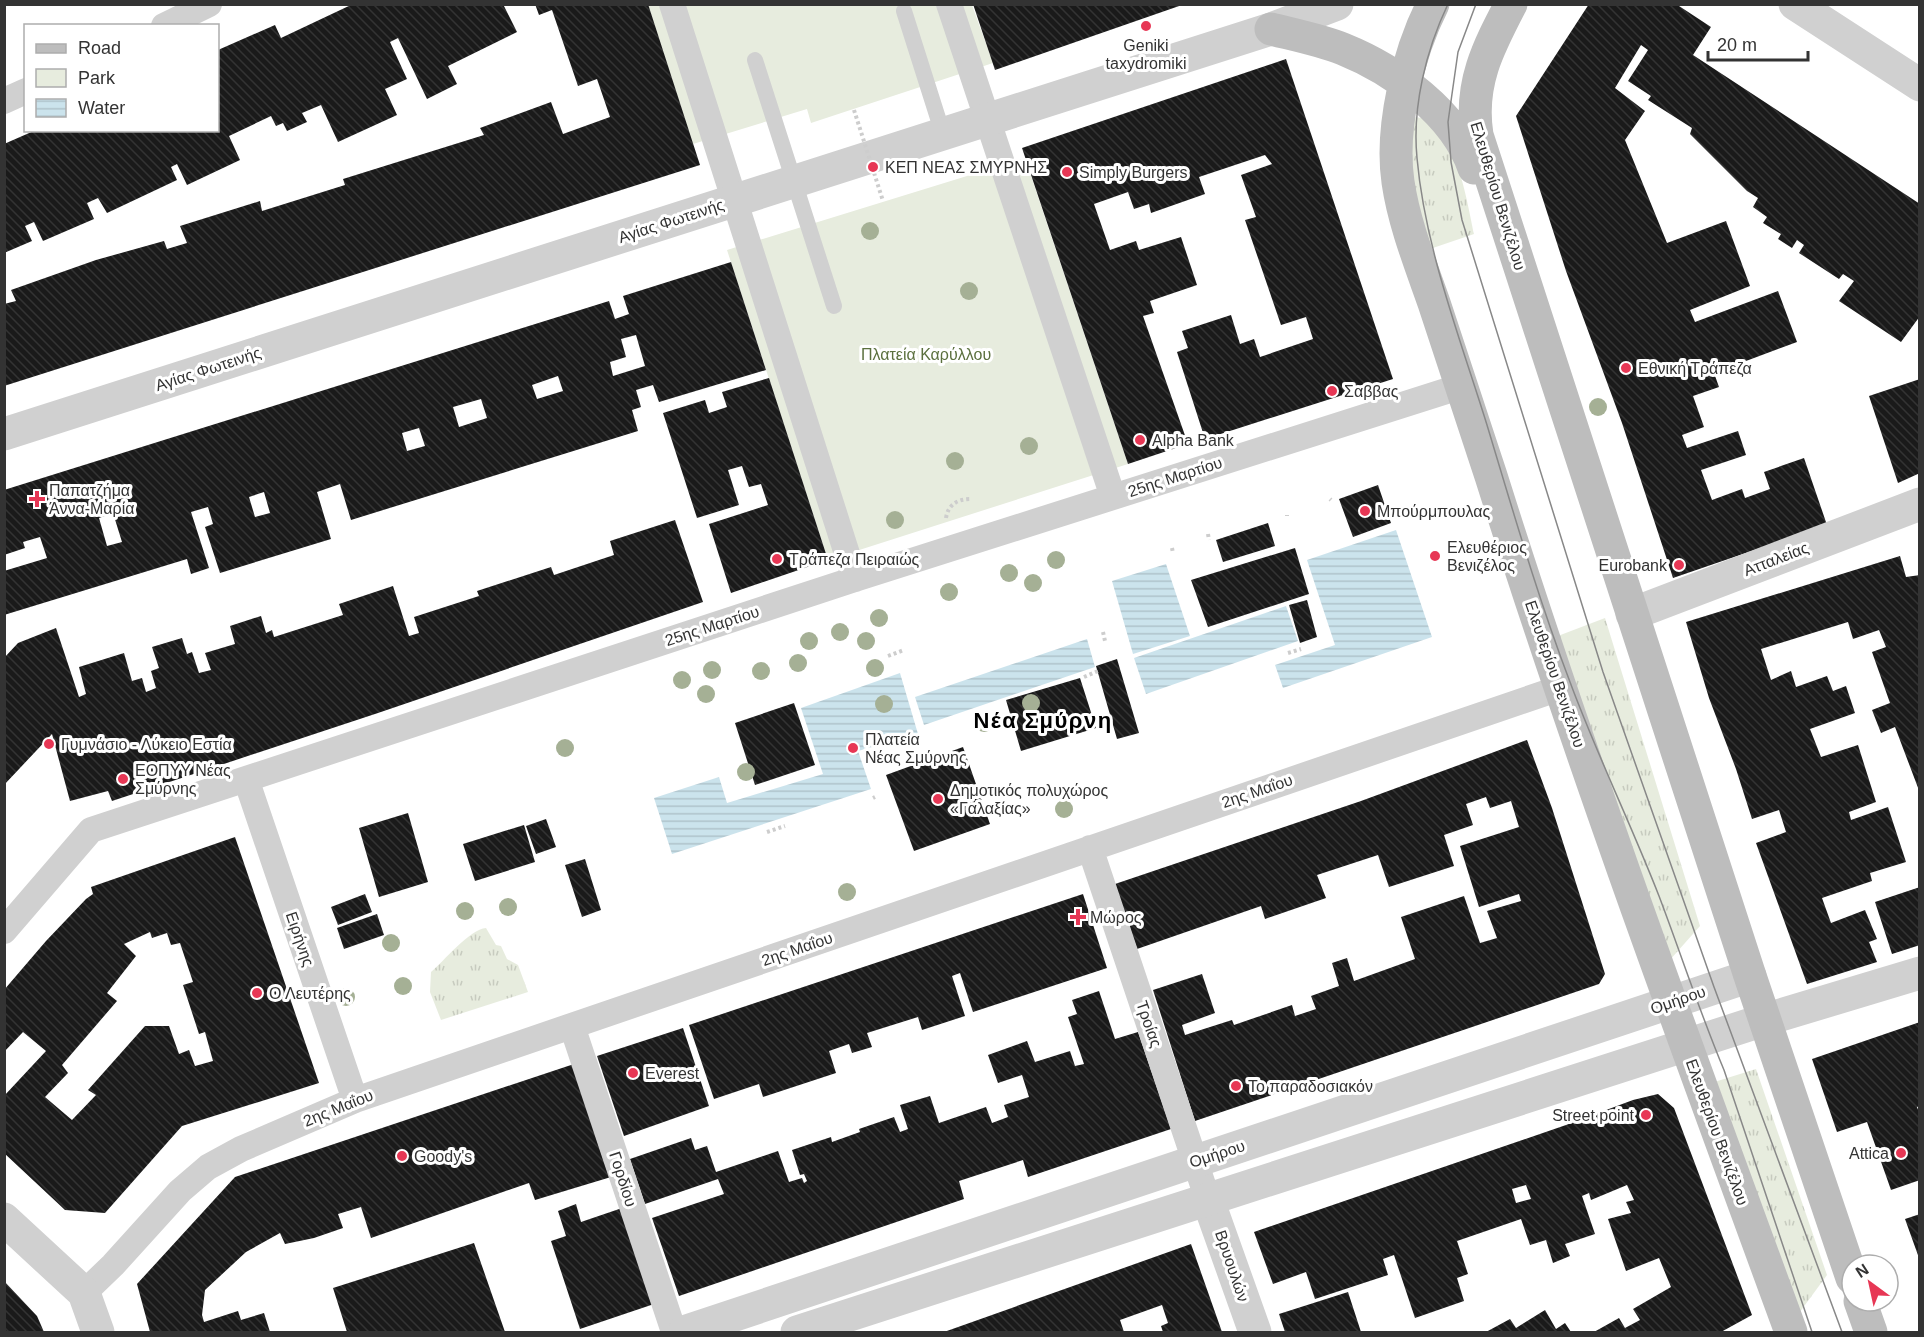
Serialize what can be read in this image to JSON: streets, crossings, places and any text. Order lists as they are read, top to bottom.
{
  "streets": {
    "main road": ["Ελευθερίου Βενιζέλου"],
    "street": [
      "Αγίας Φωτεινής",
      "25ης Μαρτίου",
      "Ατταλείας",
      "2ης Μαΐου",
      "Ειρήνης",
      "Ομήρου",
      "Τροίας",
      "Γορδίου",
      "Βρυουλών"
    ]
  },
  "crossings": [
    ["Ελευθερίου Βενιζέλου", "25ης Μαρτίου"],
    ["Ελευθερίου Βενιζέλου", "Ατταλείας"],
    ["Ελευθερίου Βενιζέλου", "2ης Μαΐου"],
    ["Ελευθερίου Βενιζέλου", "Ομήρου"],
    ["25ης Μαρτίου", "Ειρήνης"],
    ["2ης Μαΐου", "Ειρήνης"],
    ["2ης Μαΐου", "Τροίας"],
    ["2ης Μαΐου", "Γορδίου"],
    ["Ομήρου", "Τροίας"],
    ["Τροίας", "Βρυουλών"]
  ],
  "districts": ["Νέα Σμύρνη"],
  "parks": ["Πλατεία Καρύλλου"],
  "places": {
    "other": [
      "Geniki taxydromiki",
      "ΚΕΠ ΝΕΑΣ ΣΜΥΡΝΗΣ",
      "Simply Burgers",
      "Εθνική Τράπεζα",
      "Σαββας",
      "Alpha Bank",
      "Μπούρμπουλας",
      "Ελευθέριος Βενιζέλος",
      "Τράπεζα Πειραιώς",
      "Eurobank",
      "Γυμνάσιο - Λύκειο Εστία",
      "Πλατεία Νέας Σμύρνης",
      "ΕΟΠΥΥ Νέας Σμύρνης",
      "Δημοτικός πολυχώρος «Γαλαξίας»",
      "Ο Λευτέρης",
      "Everest",
      "Το παραδοσιακόν",
      "Street point",
      "Attica",
      "Goody's"
    ],
    "health": ["Παπατζήμα Άννα-Μαρία", "Μώρος"]
  },
  "legend": ["Road", "Park", "Water"],
  "scale_bar": "20 m",
  "north": "top left"
}
